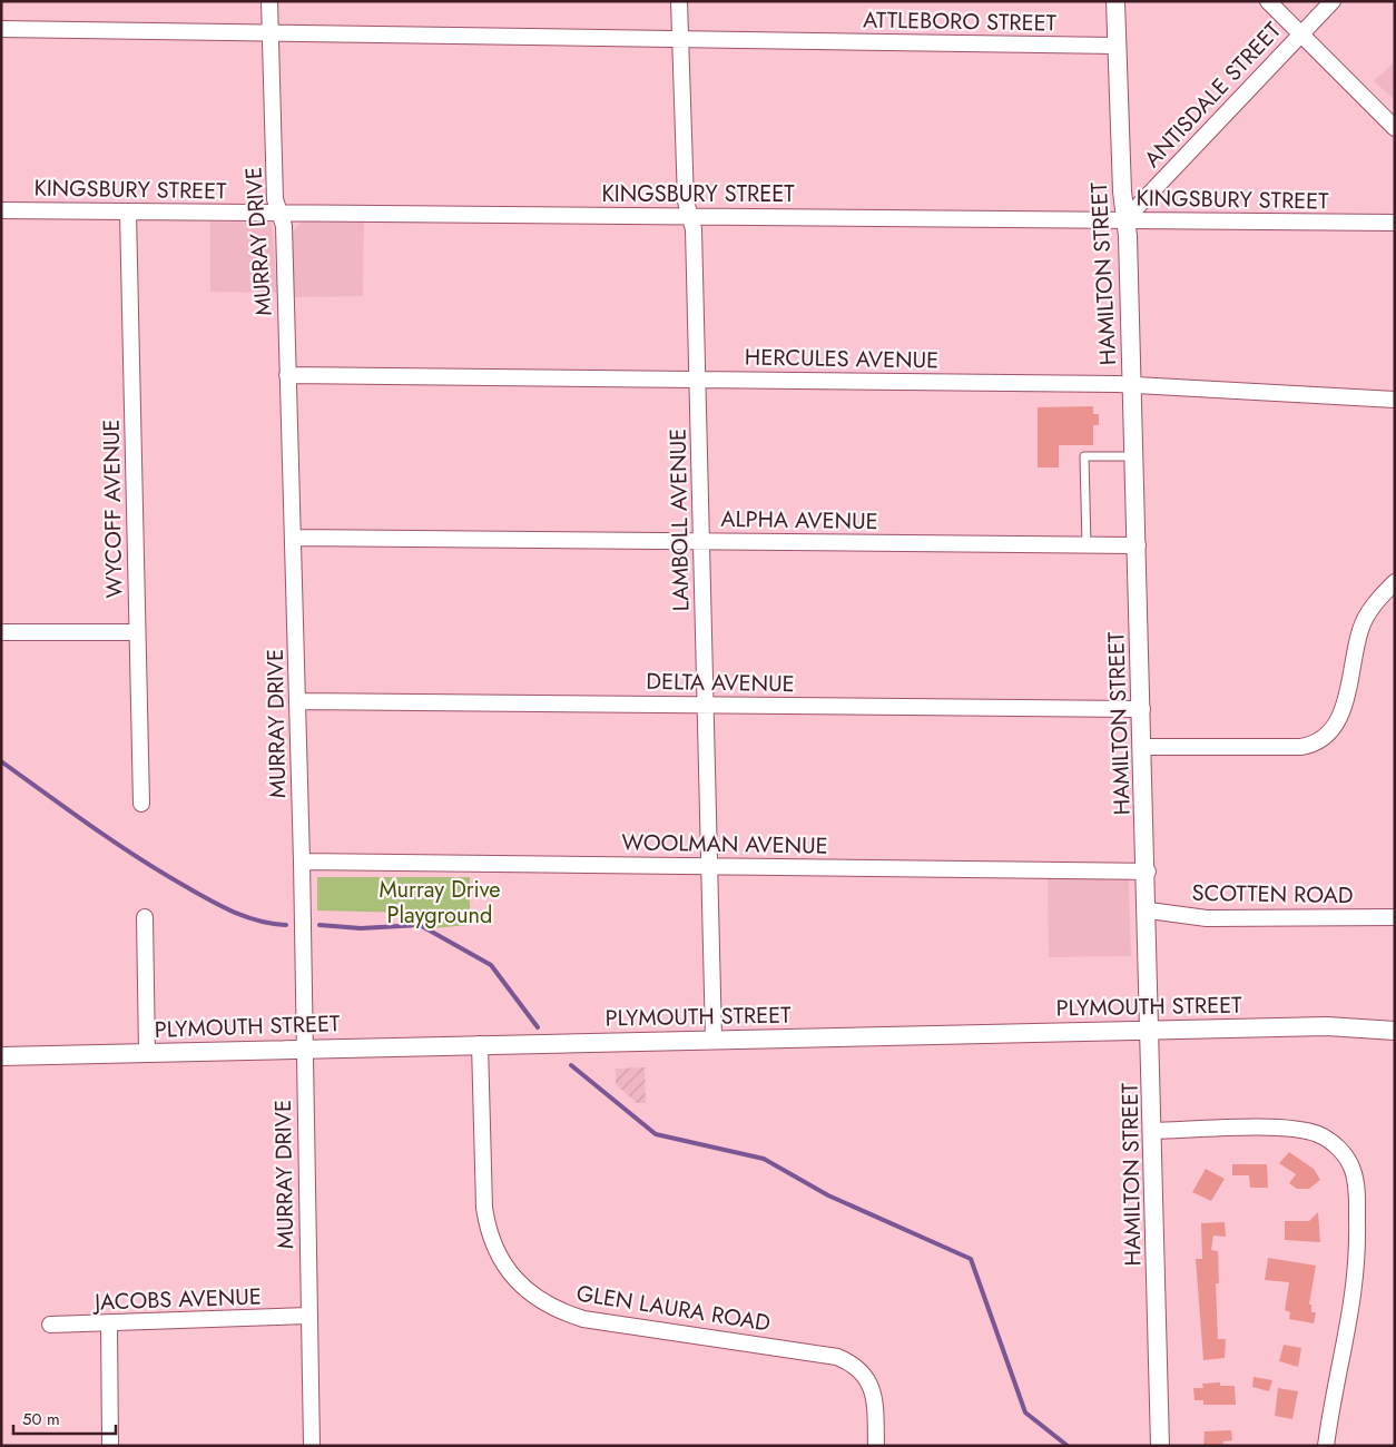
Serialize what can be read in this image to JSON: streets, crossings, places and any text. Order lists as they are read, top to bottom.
{
  "streets": {
    "street": [
      "ATTLEBORO STREET",
      "ANTISDALE STREET",
      "KINGSBURY STREET",
      "MURRAY DRIVE",
      "HAMILTON STREET",
      "HERCULES AVENUE",
      "WYCOFF AVENUE",
      "LAMBOLL AVENUE",
      "ALPHA AVENUE",
      "DELTA AVENUE",
      "WOOLMAN AVENUE",
      "SCOTTEN ROAD",
      "PLYMOUTH STREET",
      "JACOBS AVENUE",
      "GLEN LAURA ROAD"
    ]
  },
  "crossings": [
    ["ATTLEBORO STREET", "MURRAY DRIVE"],
    ["ATTLEBORO STREET", "HAMILTON STREET"],
    ["ATTLEBORO STREET", "LAMBOLL AVENUE"],
    ["ANTISDALE STREET", "KINGSBURY STREET"],
    ["ANTISDALE STREET", "HAMILTON STREET"],
    ["KINGSBURY STREET", "MURRAY DRIVE"],
    ["KINGSBURY STREET", "HAMILTON STREET"],
    ["KINGSBURY STREET", "WYCOFF AVENUE"],
    ["KINGSBURY STREET", "LAMBOLL AVENUE"],
    ["MURRAY DRIVE", "HERCULES AVENUE"],
    ["MURRAY DRIVE", "ALPHA AVENUE"],
    ["MURRAY DRIVE", "DELTA AVENUE"],
    ["MURRAY DRIVE", "WOOLMAN AVENUE"],
    ["MURRAY DRIVE", "PLYMOUTH STREET"],
    ["MURRAY DRIVE", "JACOBS AVENUE"],
    ["HAMILTON STREET", "HERCULES AVENUE"],
    ["HAMILTON STREET", "ALPHA AVENUE"],
    ["HAMILTON STREET", "DELTA AVENUE"],
    ["HAMILTON STREET", "WOOLMAN AVENUE"],
    ["HAMILTON STREET", "SCOTTEN ROAD"],
    ["HAMILTON STREET", "PLYMOUTH STREET"],
    ["HERCULES AVENUE", "LAMBOLL AVENUE"],
    ["LAMBOLL AVENUE", "ALPHA AVENUE"],
    ["LAMBOLL AVENUE", "DELTA AVENUE"],
    ["LAMBOLL AVENUE", "WOOLMAN AVENUE"],
    ["LAMBOLL AVENUE", "PLYMOUTH STREET"],
    ["PLYMOUTH STREET", "GLEN LAURA ROAD"]
  ],
  "parks": ["Murray Drive Playground"],
  "scale_bar": "50 m"
}
